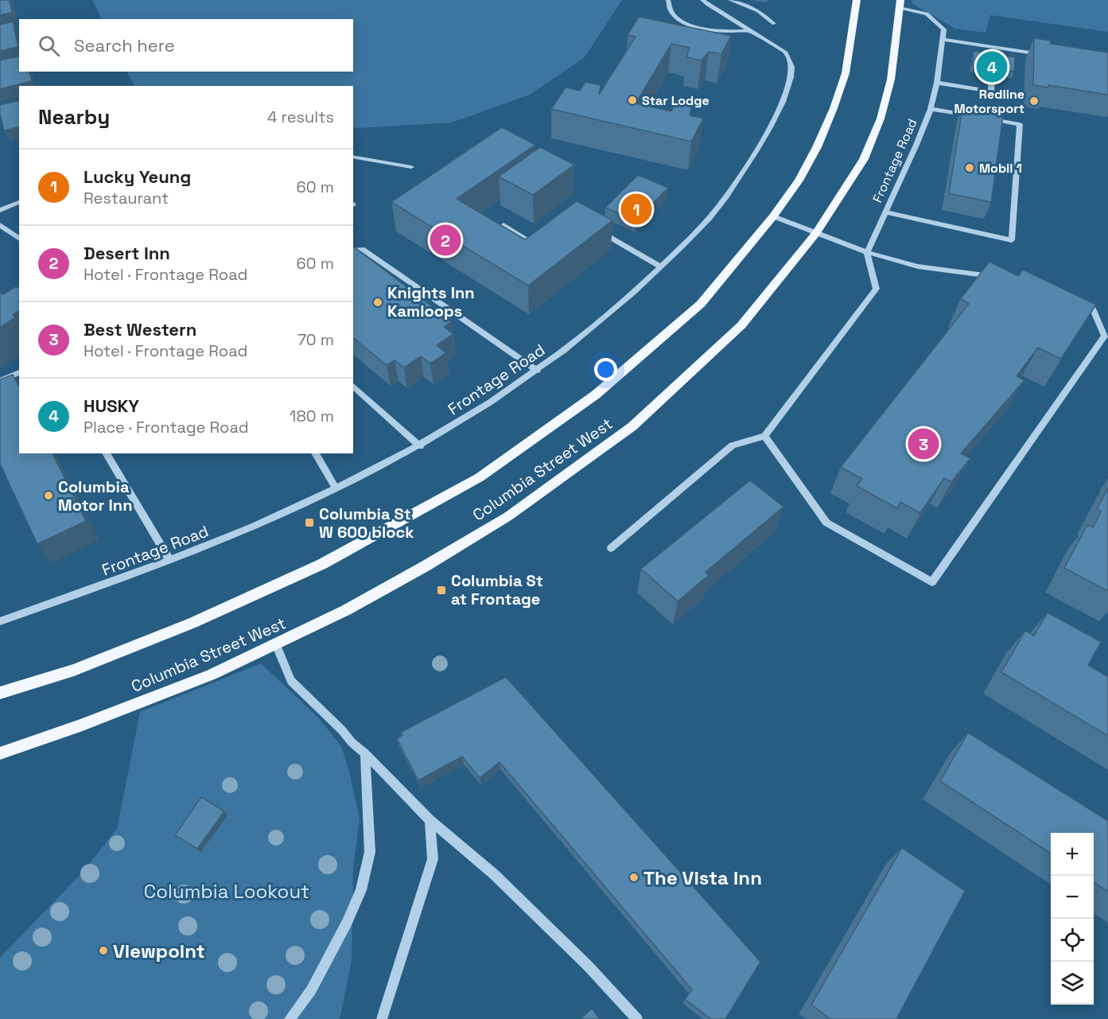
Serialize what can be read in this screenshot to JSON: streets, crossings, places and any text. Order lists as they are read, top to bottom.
{
  "streets": {
    "main road": ["Columbia Street West"],
    "street": ["Frontage Road"]
  },
  "parks": ["Columbia Lookout"],
  "places": {
    "other": [
      "Star Lodge",
      "Redline Motorsport",
      "Mobil 1",
      "Knights Inn Kamloops",
      "Columbia Motor Inn",
      "The Vista Inn",
      "Viewpoint"
    ],
    "transit": ["Columbia St W 600 block", "Columbia St at Frontage"]
  },
  "page": {
    "search": "Search here",
    "pins": [
      "4",
      "1",
      "2",
      "3"
    ],
    "heading": ["Nearby", "4 results"],
    "list": [
      {
        "mark": "1",
        "name": "Lucky Yeung",
        "note": "Restaurant",
        "value": "60 m"
      },
      {
        "mark": "2",
        "name": "Desert Inn",
        "note": "Hotel · Frontage Road",
        "value": "60 m"
      },
      {
        "mark": "3",
        "name": "Best Western",
        "note": "Hotel · Frontage Road",
        "value": "70 m"
      },
      {
        "mark": "4",
        "name": "HUSKY",
        "note": "Place · Frontage Road",
        "value": "180 m"
      }
    ],
    "map_buttons": ["+", "−"]
  }
}
